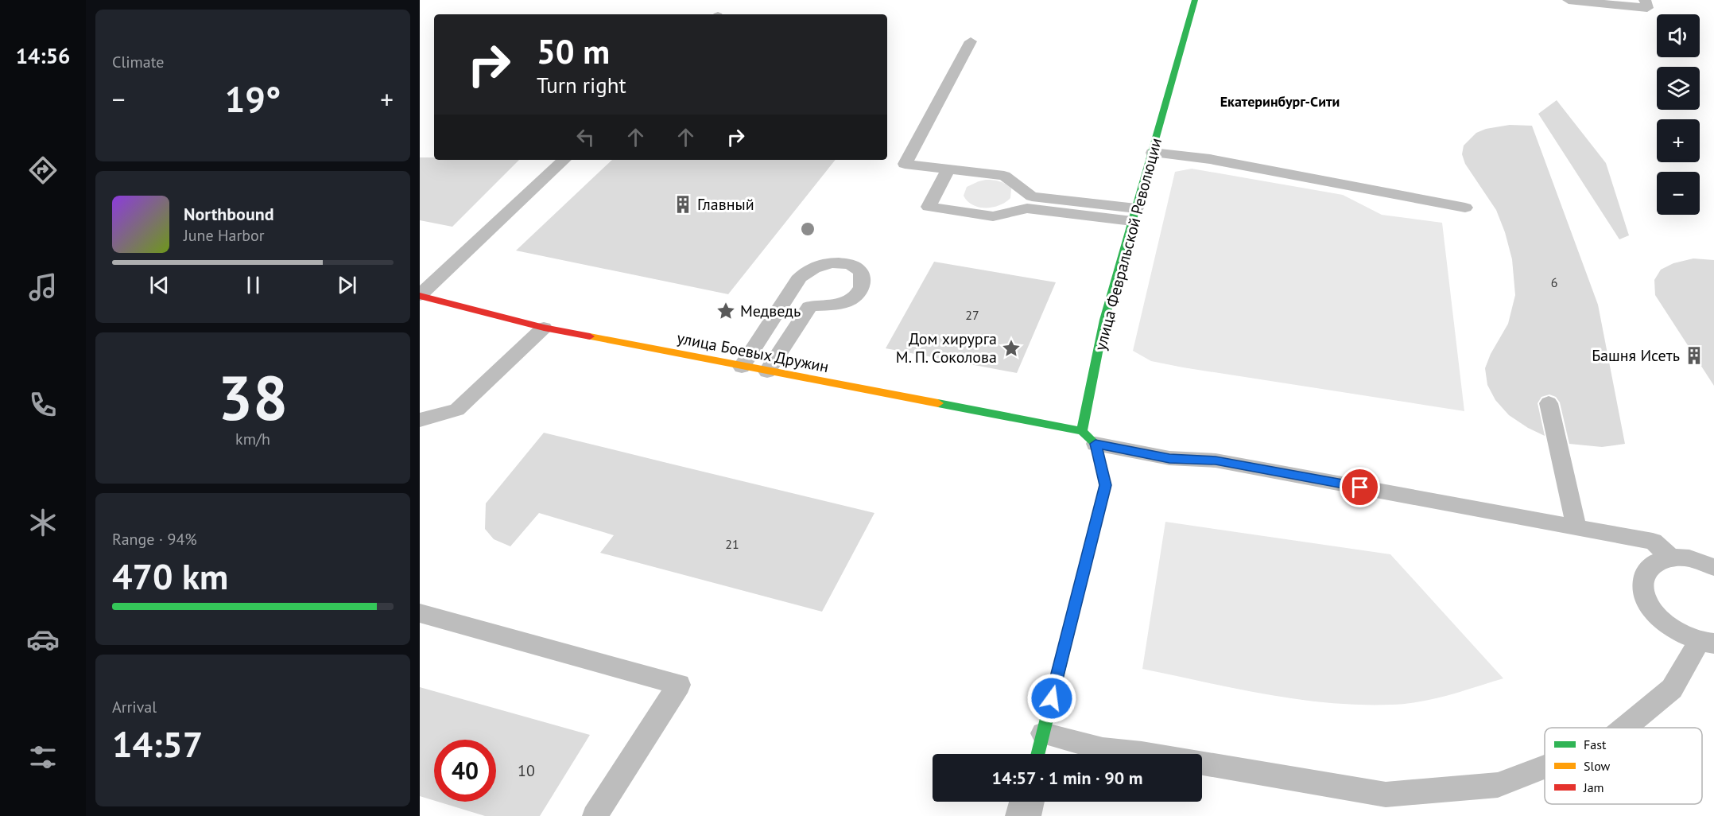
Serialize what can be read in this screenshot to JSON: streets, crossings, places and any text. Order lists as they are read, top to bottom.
{
  "streets": {
    "street": ["улица Февральской Революции", "улица Боевых Дружин"]
  },
  "crossings": [
    ["улица Февральской Революции", "улица Боевых Дружин"]
  ],
  "districts": ["Екатеринбург-Сити"],
  "places": {
    "building": ["Главный", "Башня Исеть"],
    "place": ["Медведь", "Дом хирурга М. П. Соколова"]
  },
  "house_numbers": [
    "6",
    "27",
    "21",
    "10"
  ],
  "legend": ["Fast", "Slow", "Jam"],
  "page": {
    "tabs": "14:56",
    "tile": [
      "Climate",
      ["38", "km/h"],
      ["Range · 94%", "470 km"],
      ["Arrival", "14:57"]
    ],
    "map_buttons": ["+", "−"],
    "turn": ["50 m", "Turn right"],
    "heat": ["−", "19°", "+"],
    "song": ["Northbound", "June Harbor"],
    "limit": "40",
    "trip": "14:57 · 1 min · 90 m"
  }
}
